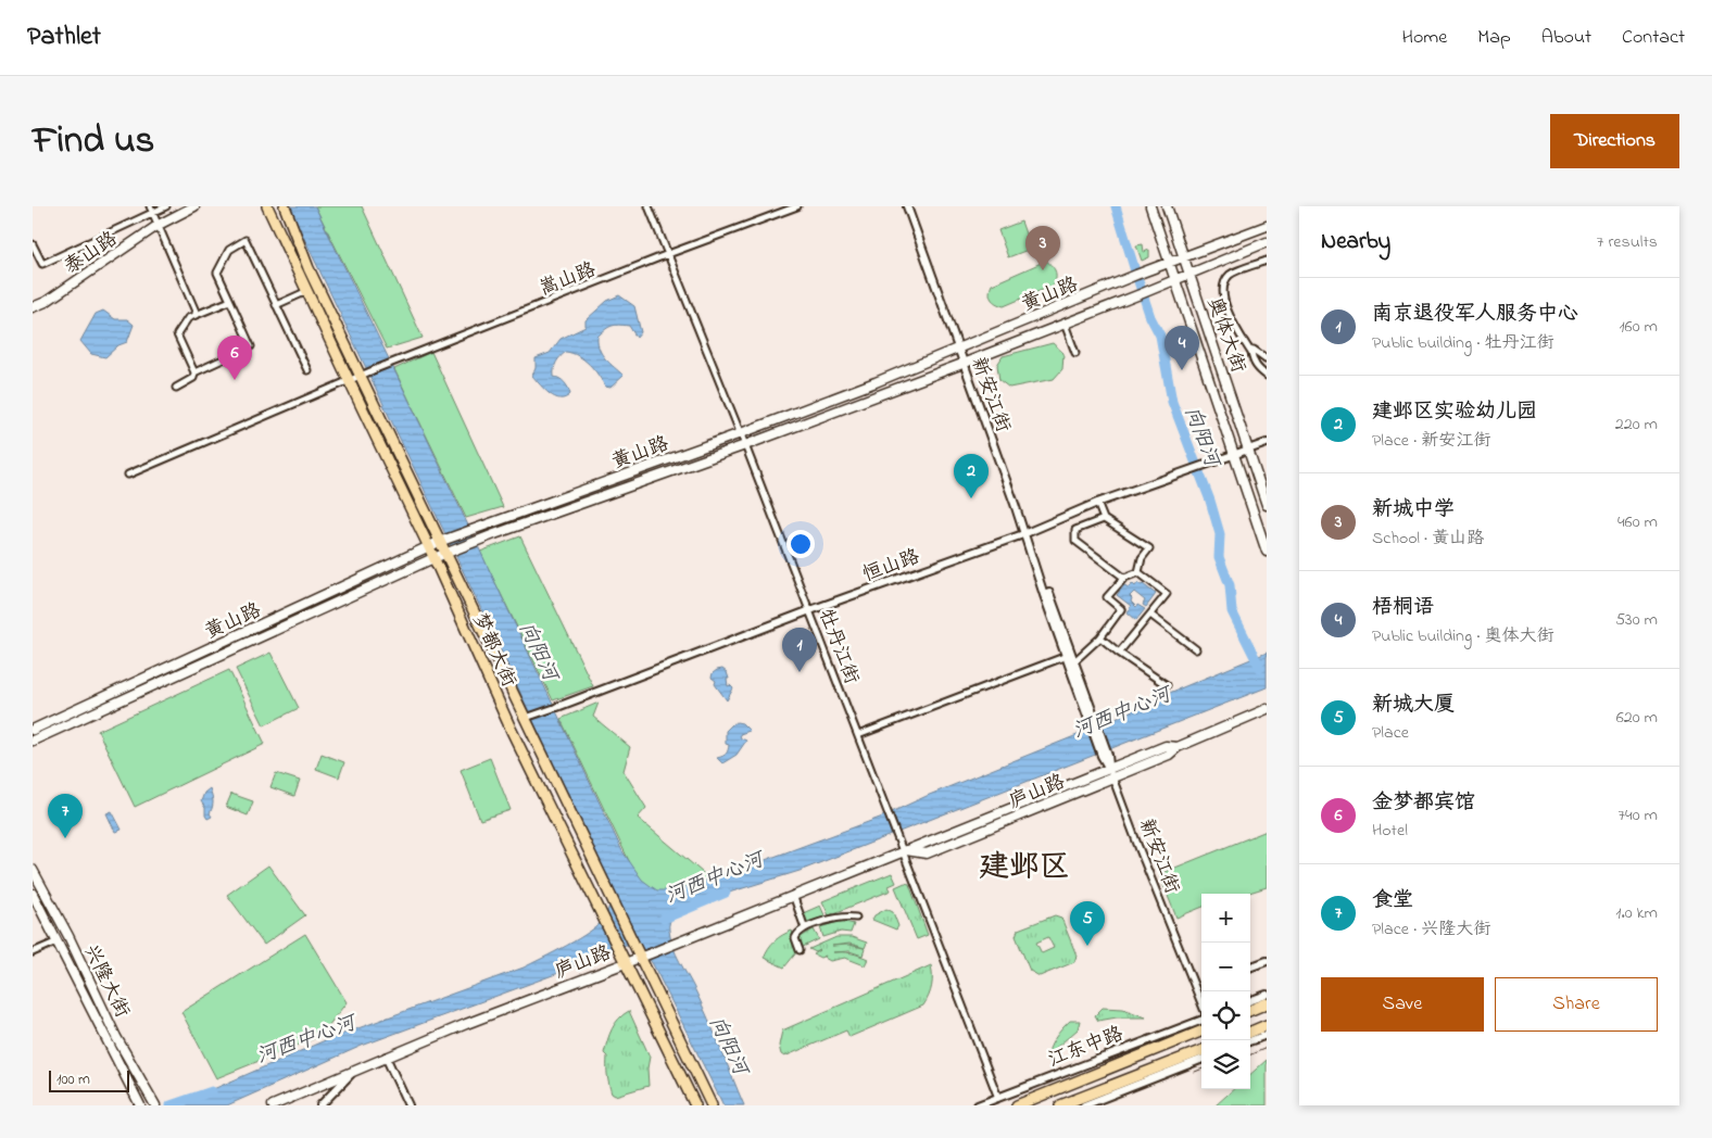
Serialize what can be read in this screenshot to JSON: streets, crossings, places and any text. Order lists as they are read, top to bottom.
{
  "streets": {
    "main road": [
      "泰山路",
      "黄山路",
      "奥体大街",
      "梦都大街",
      "庐山路",
      "兴隆大街",
      "江东中路"
    ],
    "street": [
      "嵩山路",
      "新安江街",
      "恒山路",
      "牡丹江街"
    ]
  },
  "crossings": [
    ["嵩山路", "牡丹江街"],
    ["嵩山路", "梦都大街"],
    ["黄山路", "奥体大街"],
    ["黄山路", "新安江街"],
    ["黄山路", "牡丹江街"],
    ["黄山路", "梦都大街"],
    ["奥体大街", "恒山路"],
    ["新安江街", "恒山路"],
    ["新安江街", "庐山路"],
    ["恒山路", "牡丹江街"],
    ["恒山路", "梦都大街"],
    ["牡丹江街", "庐山路"],
    ["牡丹江街", "江东中路"],
    ["梦都大街", "庐山路"]
  ],
  "districts": ["建邺区"],
  "water": ["向阳河", "河西中心河"],
  "scale_bar": "100 m",
  "page": {
    "header": "Pathlet",
    "nav": [
      "Home",
      "Map",
      "About",
      "Contact"
    ],
    "title": "Find us",
    "buttons": [
      "Directions",
      ["Save", "Share"]
    ],
    "heading": ["Nearby", "7 results"],
    "pins": [
      "3",
      "4",
      "6",
      "2",
      "1",
      "7",
      "5"
    ],
    "list": [
      {
        "mark": "1",
        "name": "南京退役军人服务中心",
        "note": "Public building · 牡丹江街",
        "value": "160 m"
      },
      {
        "mark": "2",
        "name": "建邺区实验幼儿园",
        "note": "Place · 新安江街",
        "value": "220 m"
      },
      {
        "mark": "3",
        "name": "新城中学",
        "note": "School · 黄山路",
        "value": "460 m"
      },
      {
        "mark": "4",
        "name": "梧桐语",
        "note": "Public building · 奥体大街",
        "value": "530 m"
      },
      {
        "mark": "5",
        "name": "新城大厦",
        "note": "Place",
        "value": "620 m"
      },
      {
        "mark": "6",
        "name": "金梦都宾馆",
        "note": "Hotel",
        "value": "740 m"
      },
      {
        "mark": "7",
        "name": "食堂",
        "note": "Place · 兴隆大街",
        "value": "1.0 km"
      }
    ],
    "map_buttons": ["+", "−"],
    "scale": "100 m"
  }
}
